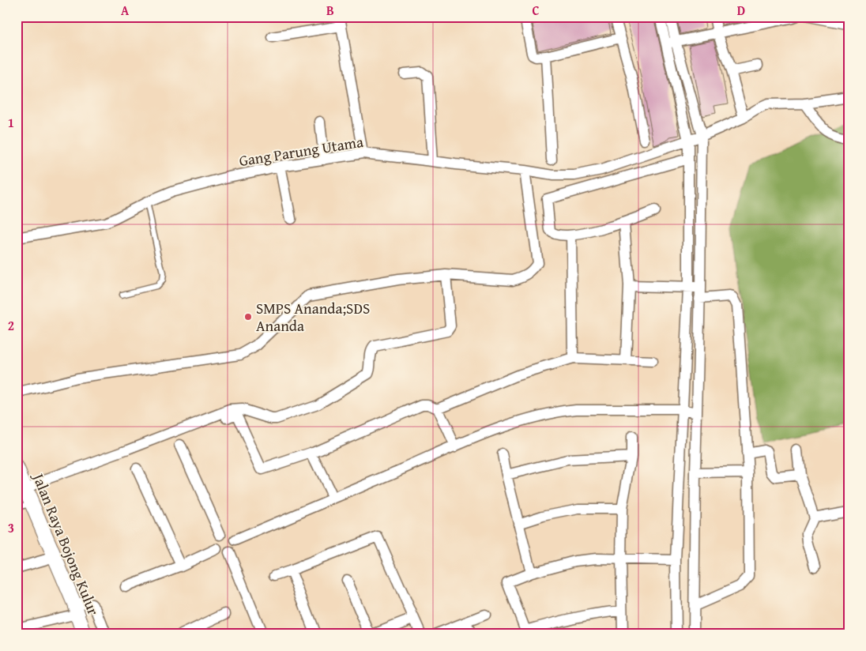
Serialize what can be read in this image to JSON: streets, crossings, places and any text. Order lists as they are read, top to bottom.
{
  "streets": {
    "main road": ["Jalan Raya Bojong Kulur"],
    "street": ["Gang Parung Utama"]
  },
  "places": ["SMPS Ananda;SDS Ananda"],
  "grid": {
    "columns": [
      "A",
      "B",
      "C",
      "D"
    ],
    "rows": ["1", "2", "3"]
  }
}
